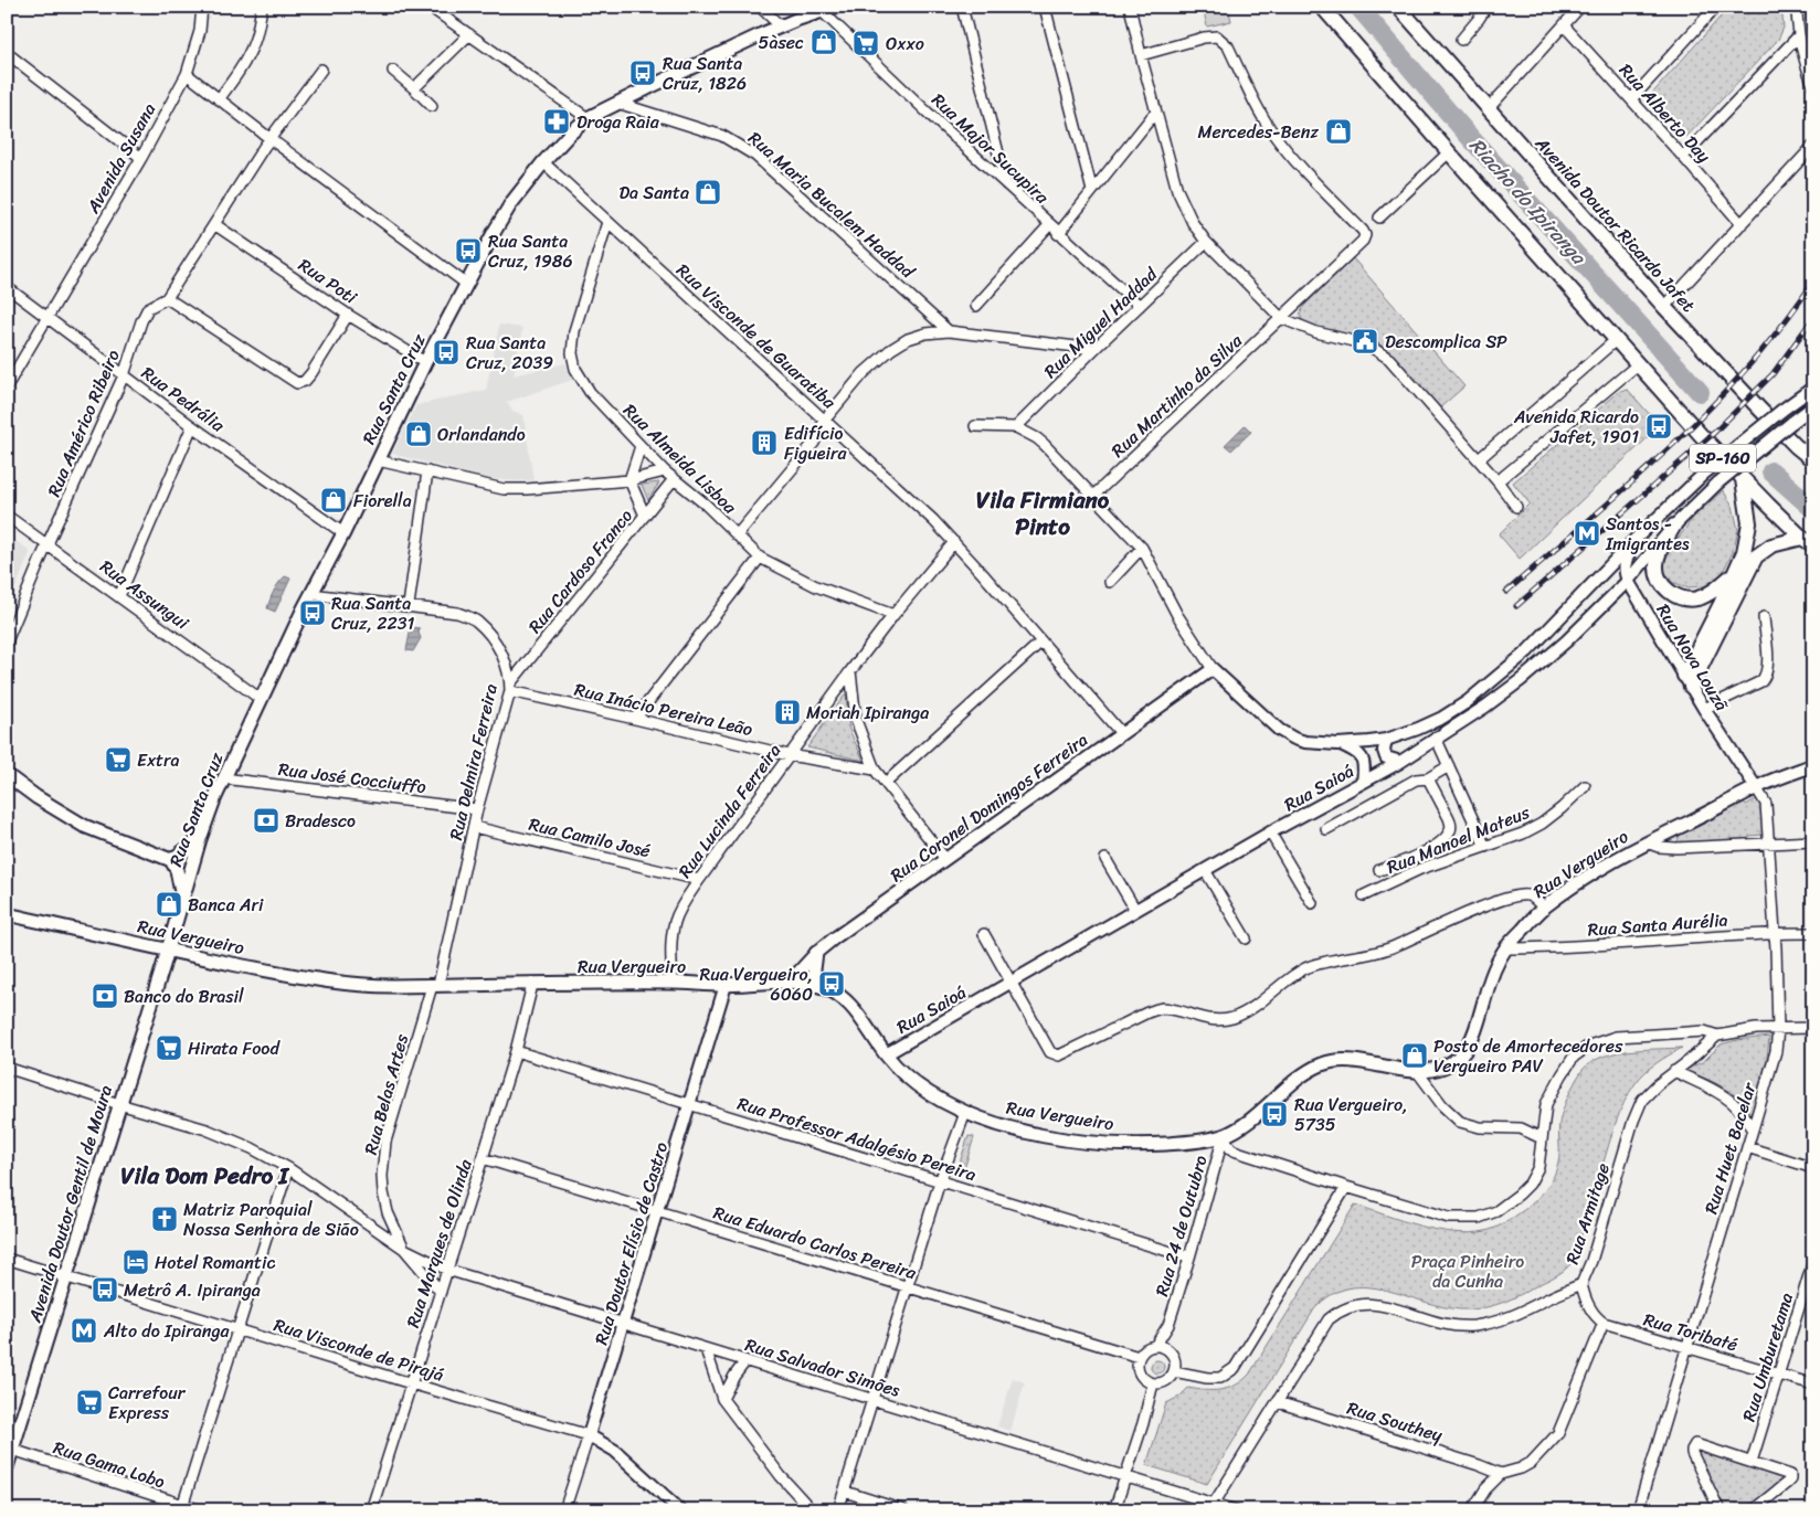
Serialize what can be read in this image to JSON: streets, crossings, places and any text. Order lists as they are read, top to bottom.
{
  "streets": {
    "main road": [
      "Avenida Doutor Ricardo Jafet",
      "Rua Santa Cruz",
      "SP-160",
      "Rua Vergueiro",
      "Avenida Doutor Gentil de Moura"
    ],
    "street": [
      "Rua Alberto Day",
      "Rua Major Sucupira",
      "Avenida Susana",
      "Rua Maria Bucalem Haddad",
      "Rua Poti",
      "Rua Miguel Haddad",
      "Rua Visconde de Guaratiba",
      "Rua Martinho da Silva",
      "Rua Pedrália",
      "Rua Américo Ribeiro",
      "Rua Almeida Lisboa",
      "Rua Cardoso Franco",
      "Rua Assungui",
      "Rua Nova Louzã",
      "Rua Inácio Pereira Leão",
      "Rua Delmira Ferreira",
      "Rua José Cocciuffo",
      "Rua Saioá",
      "Rua Coronel Domingos Ferreira",
      "Rua Lucinda Ferreira",
      "Rua Camilo José",
      "Rua Manoel Mateus",
      "Rua Santa Aurélia",
      "Rua Belas Artes",
      "Rua Professor Adalgésio Pereira",
      "Rua Huet Bacelar",
      "Rua Armitage",
      "Rua 24 de Outubro",
      "Rua Eduardo Carlos Pereira",
      "Rua Marques de Olinda",
      "Rua Doutor Elísio de Castro",
      "Rua Toribaté",
      "Rua Visconde de Pirajá",
      "Rua Umburetama",
      "Rua Salvador Simões",
      "Rua Southey",
      "Rua Gama Lobo"
    ]
  },
  "crossings": [
    ["Rua Major Sucupira", "Rua Miguel Haddad"],
    ["Rua Major Sucupira", "Rua Santa Cruz"],
    ["Avenida Susana", "Rua Pedrália"],
    ["Rua Maria Bucalem Haddad", "Rua Santa Cruz"],
    ["Rua Poti", "Rua Santa Cruz"],
    ["Rua Poti", "Rua Américo Ribeiro"],
    ["Rua Visconde de Guaratiba", "Rua Santa Cruz"],
    ["Rua Visconde de Guaratiba", "Rua Almeida Lisboa"],
    ["Rua Visconde de Guaratiba", "Rua Coronel Domingos Ferreira"],
    ["Rua Visconde de Guaratiba", "Rua Lucinda Ferreira"],
    ["Rua Santa Cruz", "Rua Pedrália"],
    ["Rua Santa Cruz", "Rua Assungui"],
    ["Rua Santa Cruz", "Rua Delmira Ferreira"],
    ["Rua Santa Cruz", "Rua José Cocciuffo"],
    ["Rua Santa Cruz", "Rua Vergueiro"],
    ["Rua Santa Cruz", "Avenida Doutor Gentil de Moura"],
    ["Rua Pedrália", "Rua Américo Ribeiro"],
    ["Rua Américo Ribeiro", "Rua Assungui"],
    ["Rua Almeida Lisboa", "Rua Cardoso Franco"],
    ["Rua Almeida Lisboa", "Rua Lucinda Ferreira"],
    ["Rua Cardoso Franco", "Rua Inácio Pereira Leão"],
    ["Rua Cardoso Franco", "Rua Delmira Ferreira"],
    ["Rua Nova Louzã", "Rua Saioá"],
    ["Rua Nova Louzã", "Rua Vergueiro"],
    ["Rua Nova Louzã", "Rua Huet Bacelar"],
    ["Rua Inácio Pereira Leão", "Rua Delmira Ferreira"],
    ["Rua Inácio Pereira Leão", "Rua Lucinda Ferreira"],
    ["Rua Delmira Ferreira", "Rua José Cocciuffo"],
    ["Rua Delmira Ferreira", "Rua Camilo José"],
    ["Rua Delmira Ferreira", "Rua Vergueiro"],
    ["Rua Delmira Ferreira", "Rua Belas Artes"],
    ["Rua Saioá", "Rua Vergueiro"],
    ["Rua Coronel Domingos Ferreira", "Rua Vergueiro"],
    ["Rua Lucinda Ferreira", "Rua Camilo José"],
    ["Rua Lucinda Ferreira", "Rua Vergueiro"],
    ["Rua Vergueiro", "Rua Santa Aurélia"],
    ["Rua Vergueiro", "Rua Belas Artes"],
    ["Rua Vergueiro", "Rua Huet Bacelar"],
    ["Rua Vergueiro", "Avenida Doutor Gentil de Moura"],
    ["Rua Vergueiro", "Rua 24 de Outubro"],
    ["Rua Vergueiro", "Rua Marques de Olinda"],
    ["Rua Vergueiro", "Rua Doutor Elísio de Castro"],
    ["Rua Santa Aurélia", "Rua Huet Bacelar"],
    ["Rua Belas Artes", "Rua Salvador Simões"],
    ["Rua Professor Adalgésio Pereira", "Rua 24 de Outubro"],
    ["Rua Professor Adalgésio Pereira", "Rua Marques de Olinda"],
    ["Rua Professor Adalgésio Pereira", "Rua Doutor Elísio de Castro"],
    ["Rua Huet Bacelar", "Rua Toribaté"],
    ["Avenida Doutor Gentil de Moura", "Rua Visconde de Pirajá"],
    ["Avenida Doutor Gentil de Moura", "Rua Salvador Simões"],
    ["Avenida Doutor Gentil de Moura", "Rua Gama Lobo"],
    ["Rua Armitage", "Rua Salvador Simões"],
    ["Rua Armitage", "Rua Southey"],
    ["Rua 24 de Outubro", "Rua Eduardo Carlos Pereira"],
    ["Rua Eduardo Carlos Pereira", "Rua Marques de Olinda"],
    ["Rua Eduardo Carlos Pereira", "Rua Doutor Elísio de Castro"],
    ["Rua Marques de Olinda", "Rua Visconde de Pirajá"],
    ["Rua Marques de Olinda", "Rua Salvador Simões"],
    ["Rua Doutor Elísio de Castro", "Rua Visconde de Pirajá"],
    ["Rua Doutor Elísio de Castro", "Rua Salvador Simões"],
    ["Rua Toribaté", "Rua Umburetama"]
  ],
  "districts": ["Vila Firmiano Pinto", "Vila Dom Pedro I"],
  "water": ["Riacho do Ipiranga"],
  "parks": ["Praça Pinheiro da Cunha"],
  "places": {
    "shop": [
      "5àsec",
      "Mercedes-Benz",
      "Da Santa",
      "Orlandando",
      "Fiorella",
      "Banca Ari",
      "Posto de Amortecedores Vergueiro PAV"
    ],
    "supermarket": [
      "Oxxo",
      "Extra",
      "Hirata Food",
      "Carrefour Express"
    ],
    "bus stop": [
      "Rua Santa Cruz, 1826",
      "Rua Santa Cruz, 1986",
      "Rua Santa Cruz, 2039",
      "Avenida Ricardo Jafet, 1901",
      "Rua Santa Cruz, 2231",
      "Rua Vergueiro, 6060",
      "Rua Vergueiro, 5735",
      "Metrô A. Ipiranga"
    ],
    "pharmacy": ["Droga Raia"],
    "public building": ["Descomplica SP"],
    "building": ["Edifício Figueira", "Moriah Ipiranga"],
    "metro station": ["Santos - Imigrantes", "Alto do Ipiranga"],
    "bank": ["Bradesco", "Banco do Brasil"],
    "church": ["Matriz Paroquial Nossa Senhora de Sião"],
    "hotel": ["Hotel Romantic"]
  }
}
